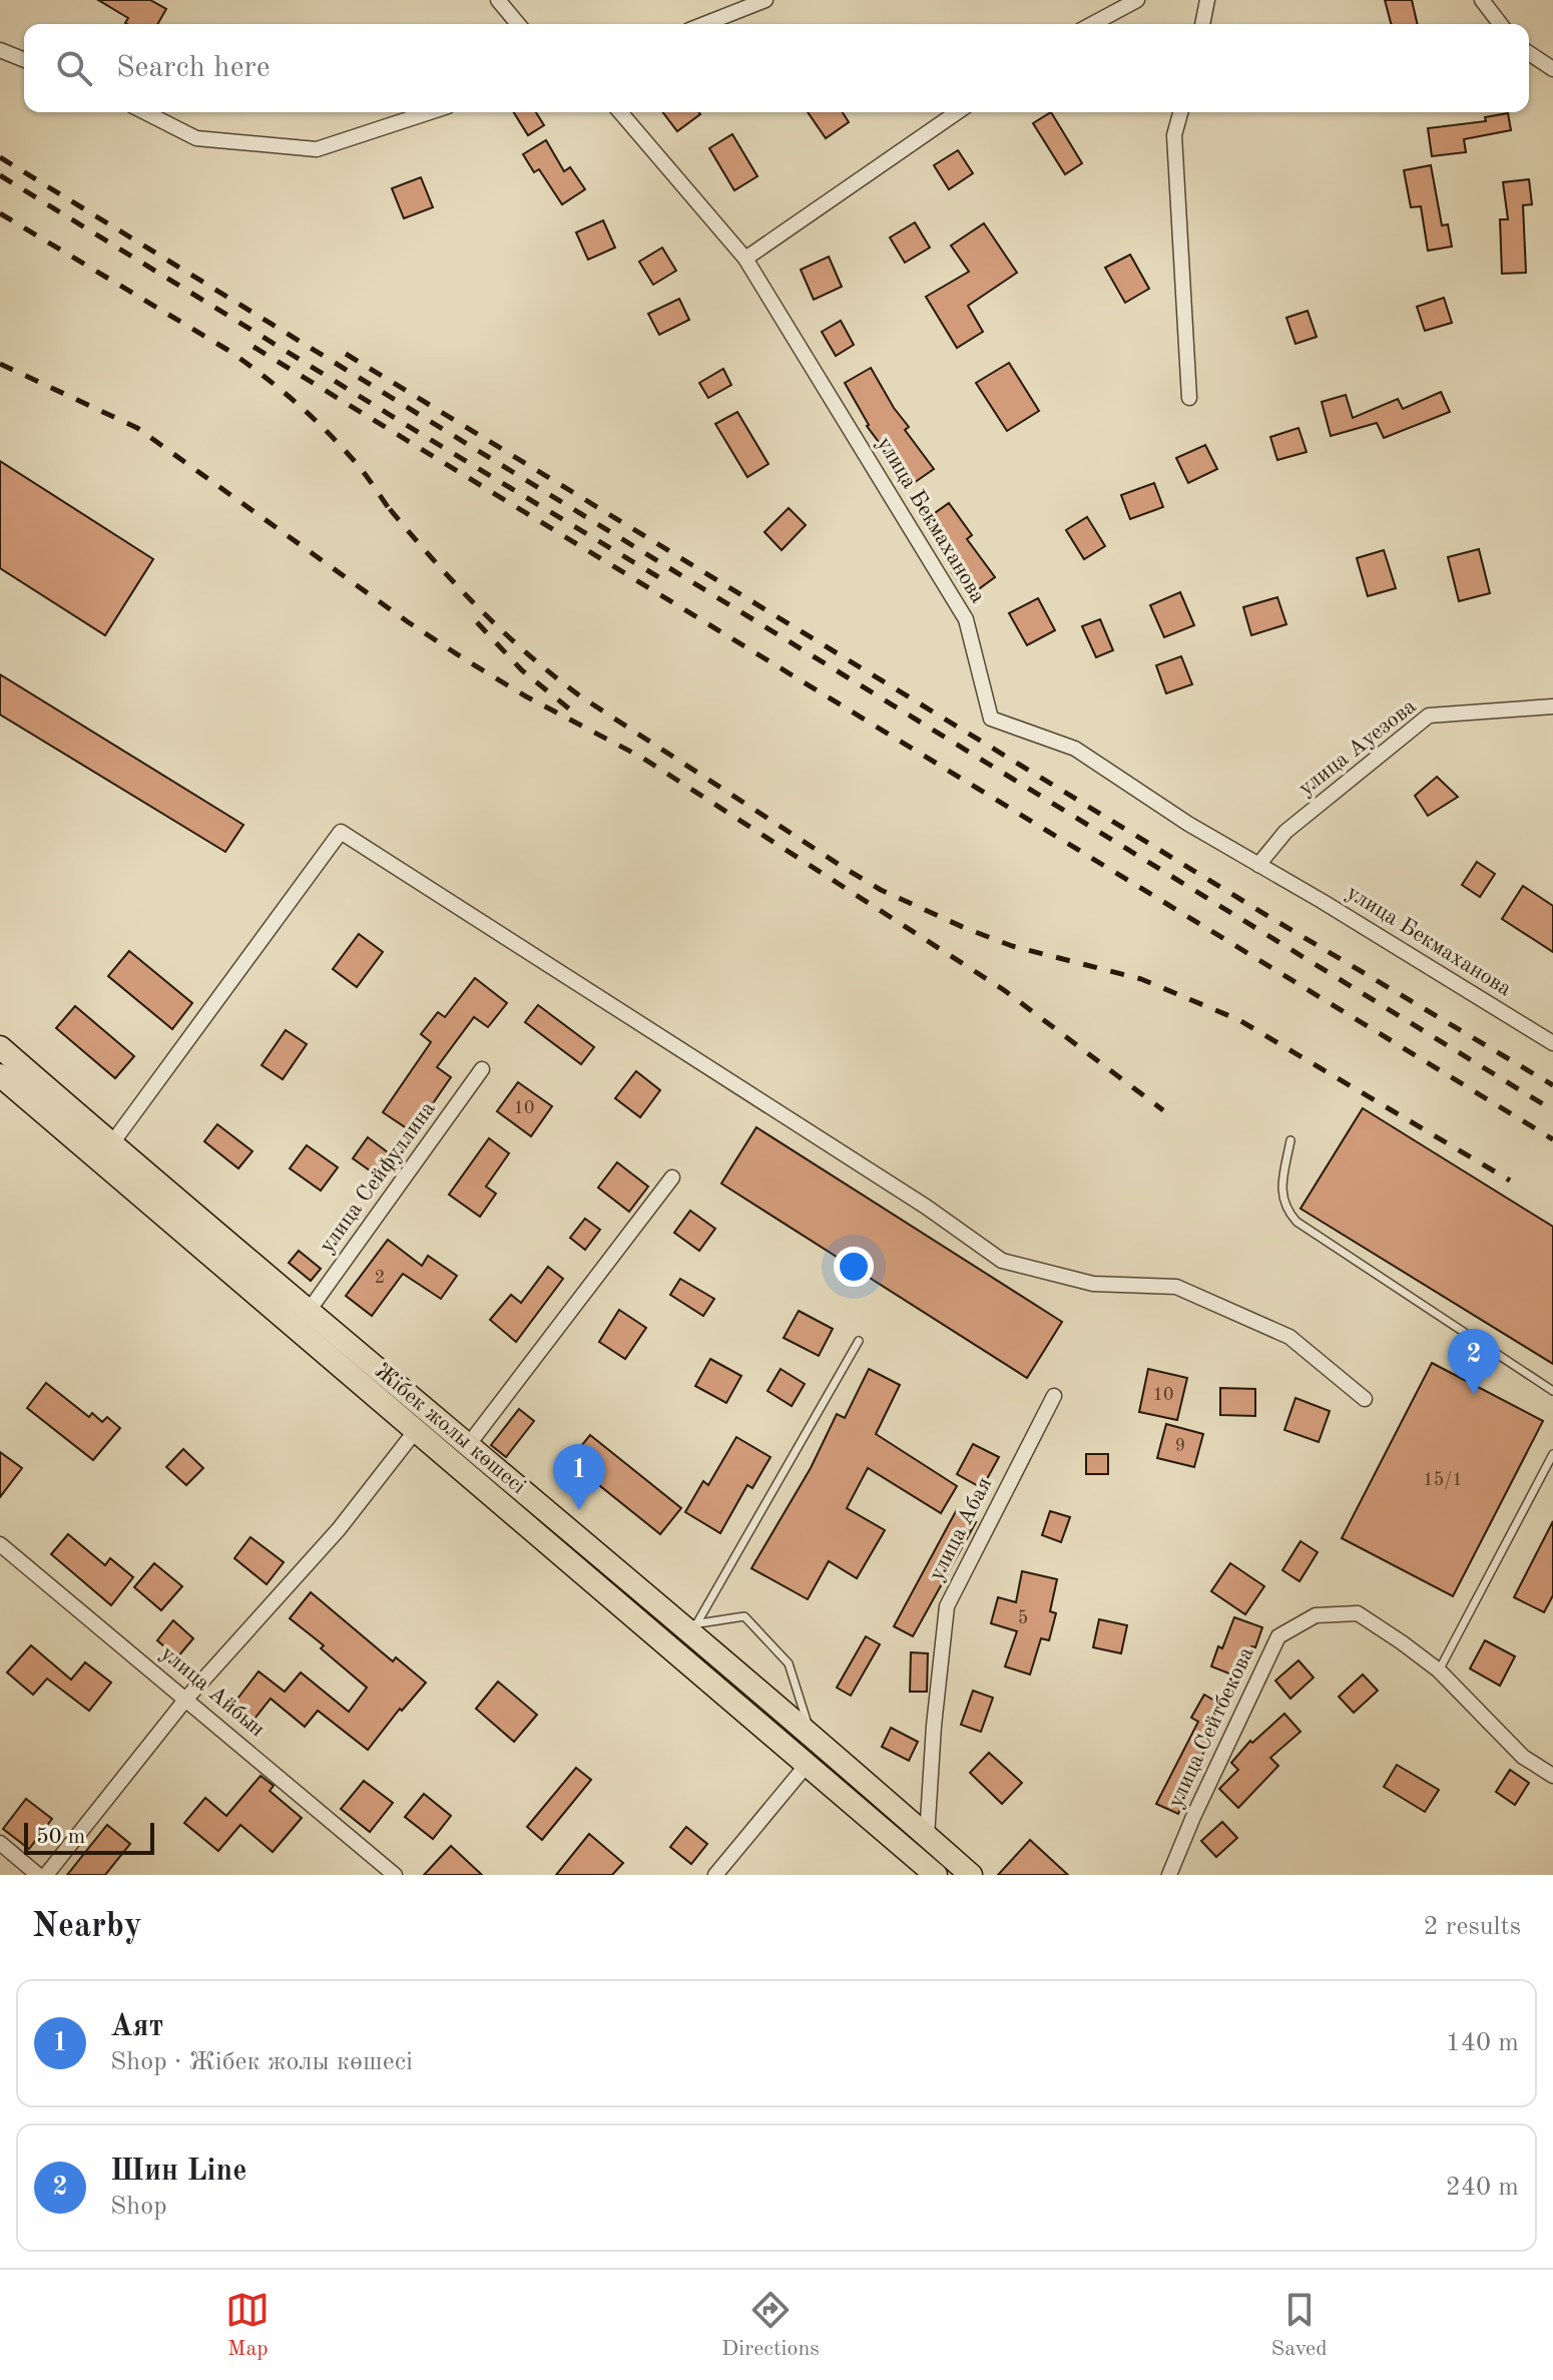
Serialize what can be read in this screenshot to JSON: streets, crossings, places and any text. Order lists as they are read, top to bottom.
{
  "streets": {
    "main road": ["Жібек жолы көшесі"],
    "street": [
      "улица Бекмаханова",
      "улица Ауезова",
      "улица Сейфуллина",
      "улица Абая",
      "улица Айбын",
      "улица Сейтбекова"
    ]
  },
  "crossings": [
    ["улица Бекмаханова", "улица Ауезова"],
    ["улица Сейфуллина", "Жібек жолы көшесі"],
    ["Жібек жолы көшесі", "улица Абая"]
  ],
  "house_numbers": [
    "10",
    "2",
    "10",
    "9",
    "15/1",
    "5"
  ],
  "scale_bar": "50 m",
  "page": {
    "search": "Search here",
    "pins": ["2", "1"],
    "scale": "50 m",
    "heading": ["Nearby", "2 results"],
    "list": [
      {
        "mark": "1",
        "name": "Аят",
        "note": "Shop · Жібек жолы көшесі",
        "value": "140 m"
      },
      {
        "mark": "2",
        "name": "Шин Line",
        "note": "Shop",
        "value": "240 m"
      }
    ],
    "nav": ["Map", "Directions", "Saved"]
  }
}
